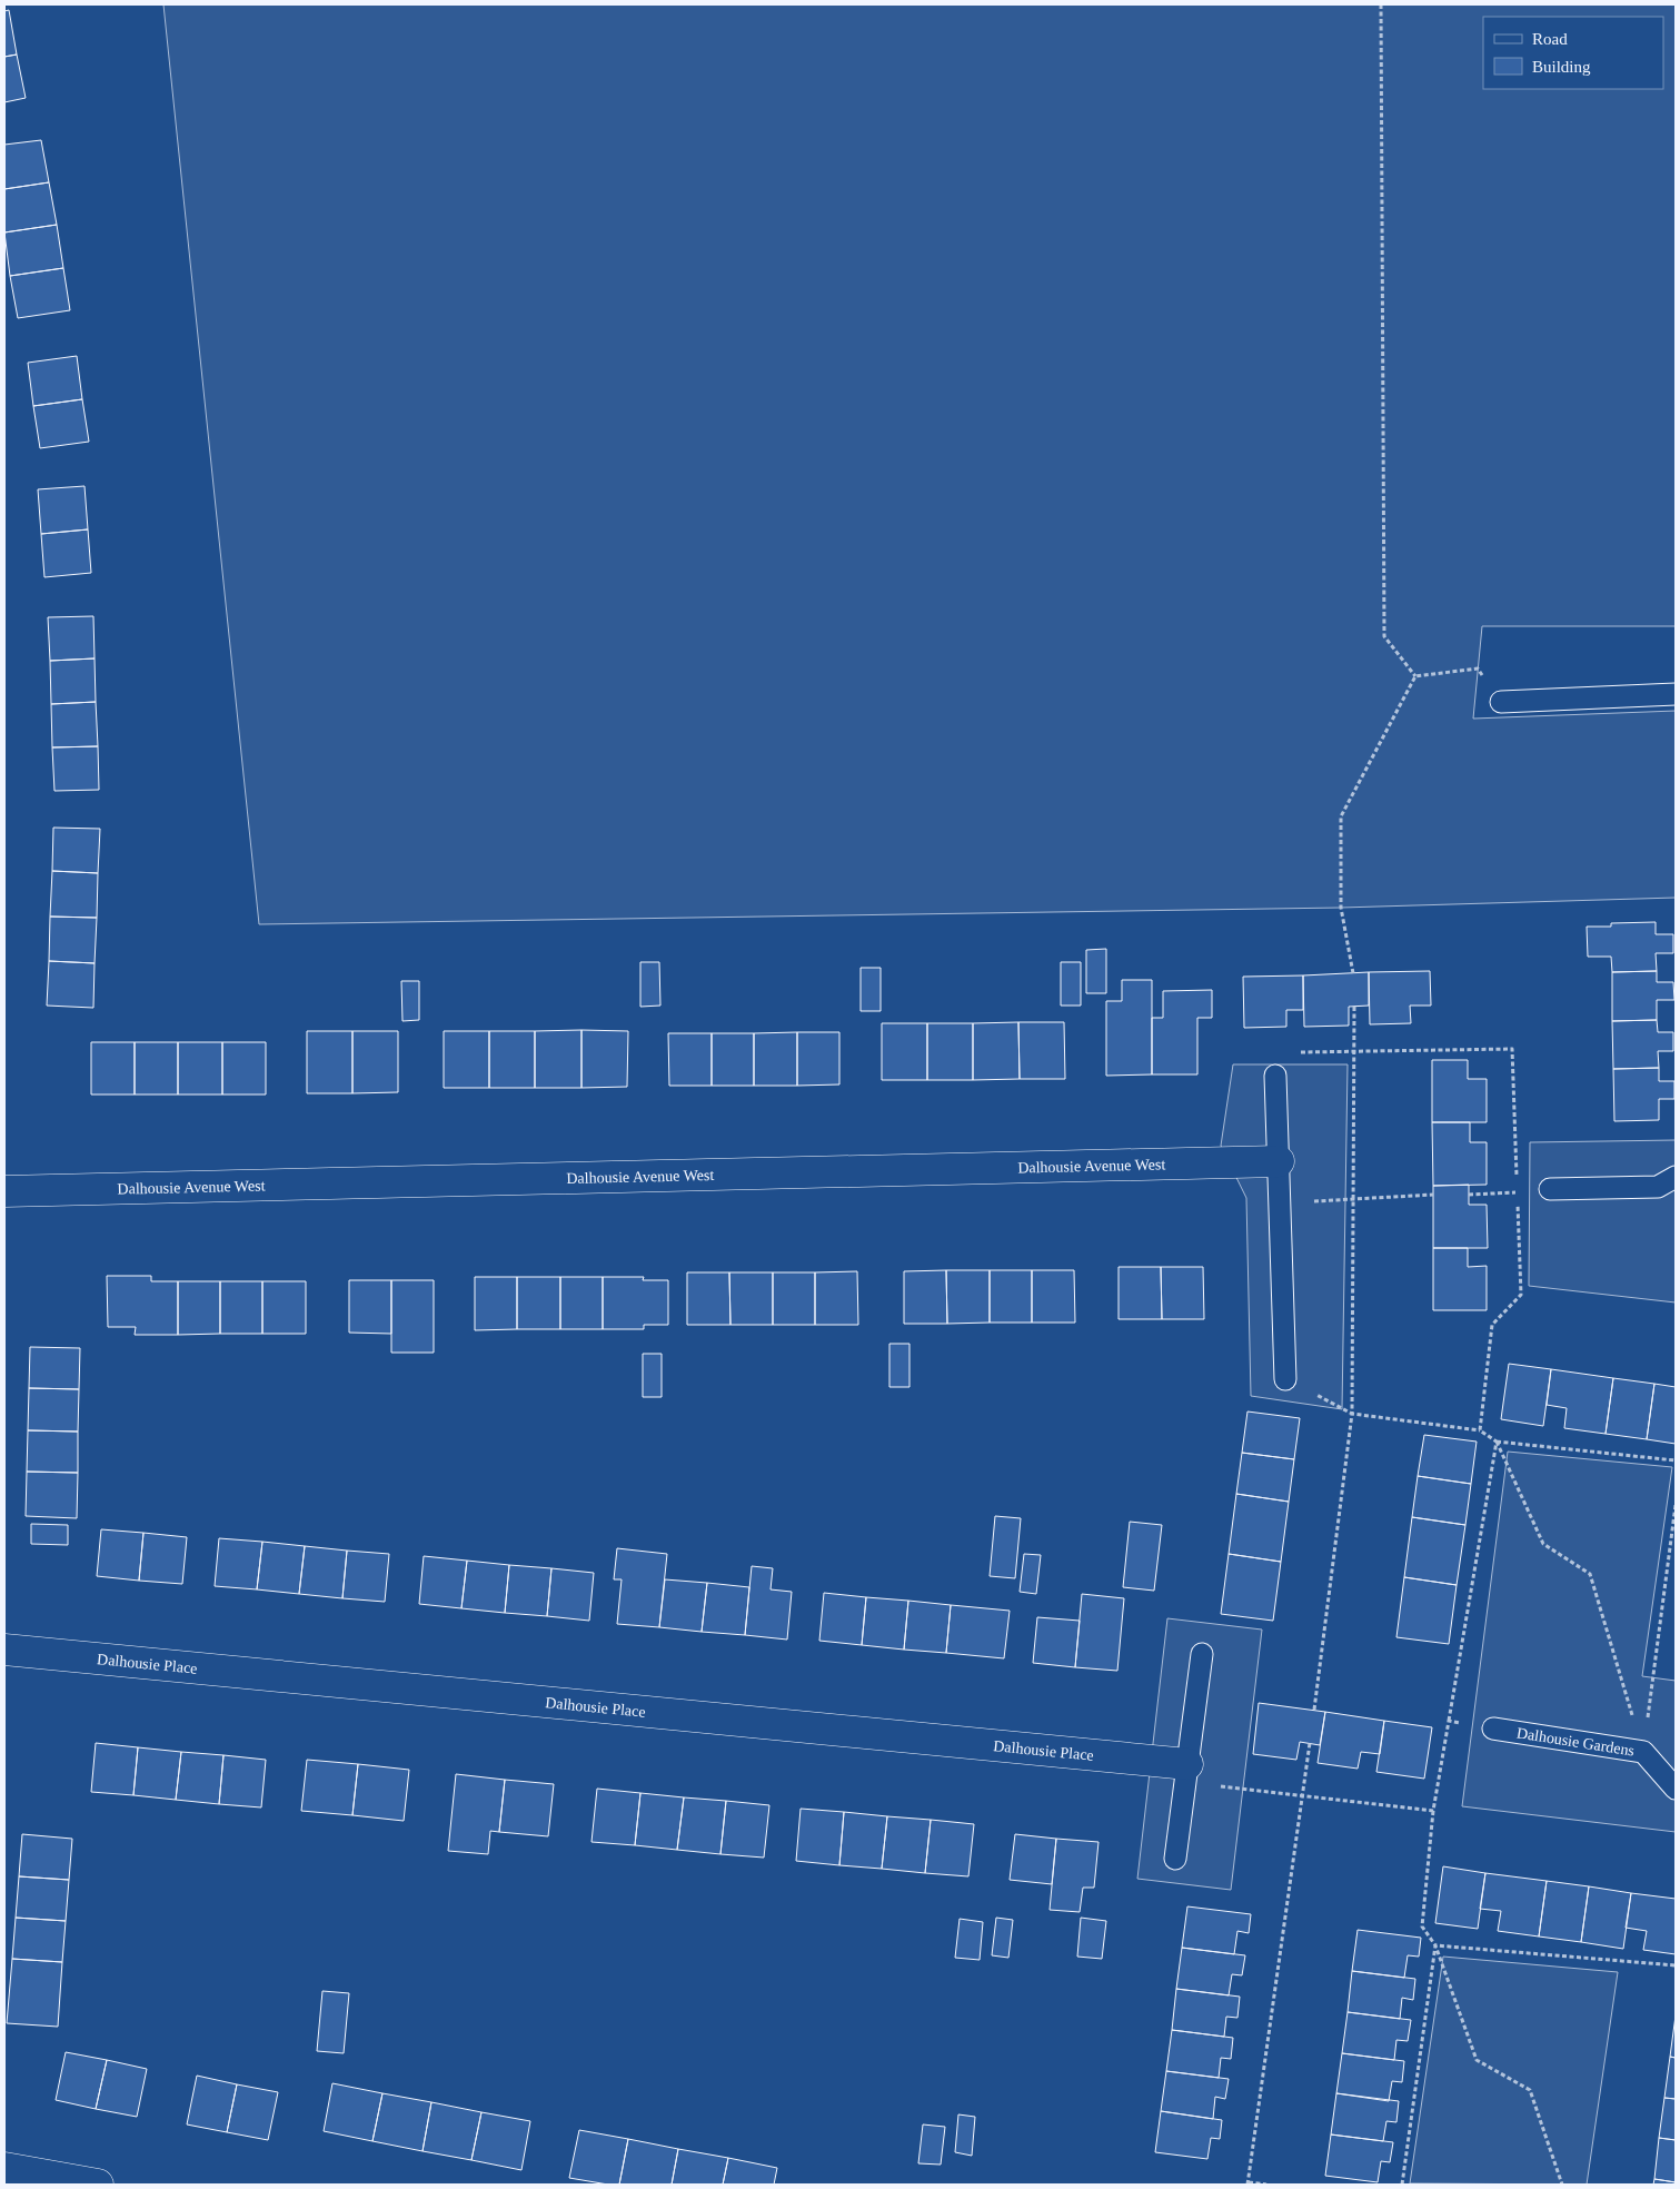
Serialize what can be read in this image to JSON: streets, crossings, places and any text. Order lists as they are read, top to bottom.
{
  "streets": {
    "street": ["Dalhousie Avenue West", "Dalhousie Place"],
    "lane": ["Dalhousie Gardens"]
  },
  "legend": ["Road", "Building"]
}
